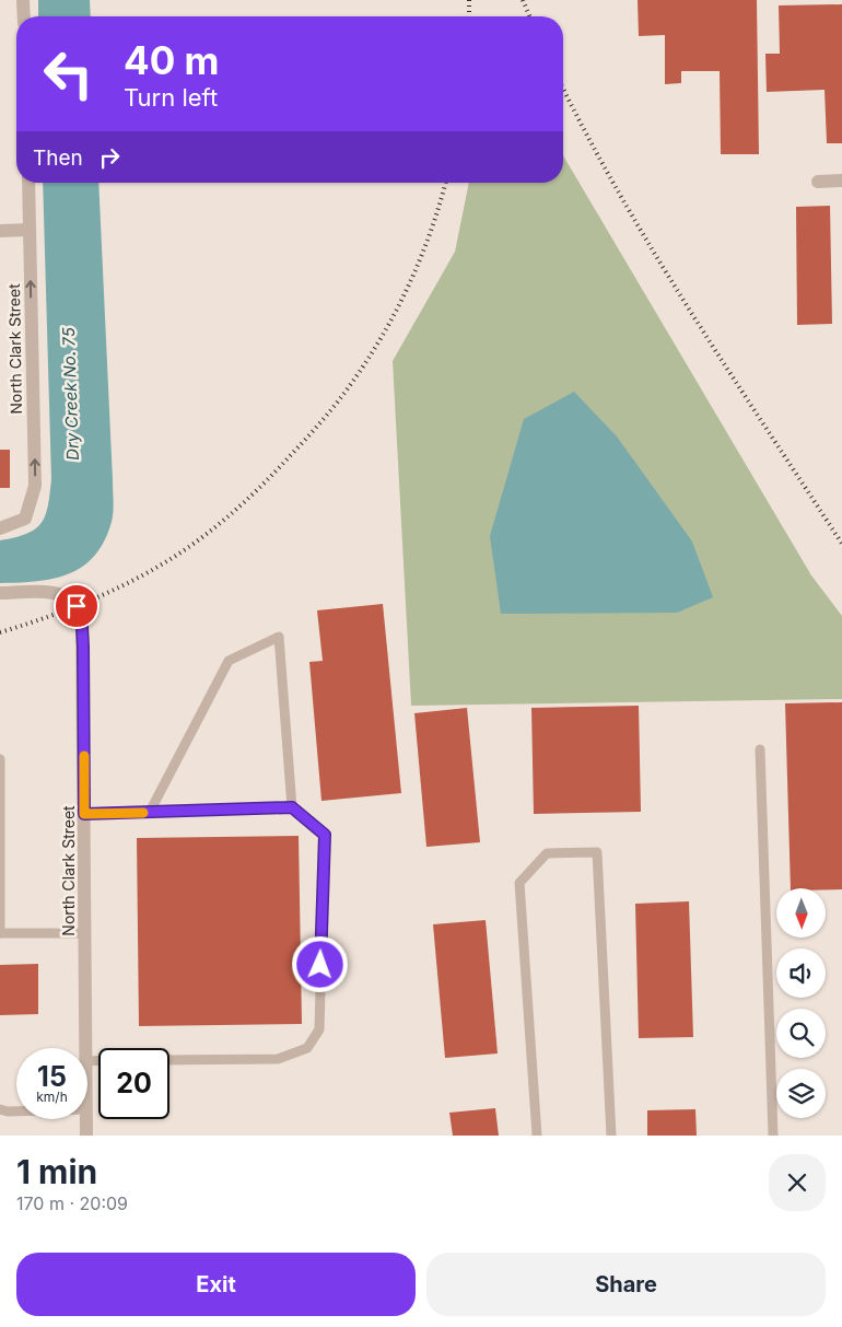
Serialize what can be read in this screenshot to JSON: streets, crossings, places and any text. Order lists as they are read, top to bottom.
{
  "streets": {
    "street": ["North Clark Street"]
  },
  "water": ["Dry Creek No. 75"],
  "north": "bottom",
  "page": {
    "turn": ["40 m", "Turn left"],
    "then": "Then",
    "speed": "15 km/h",
    "limit": "20",
    "heading": ["1 min", "170 m · 20:09"],
    "buttons": ["Exit", "Share"]
  }
}
